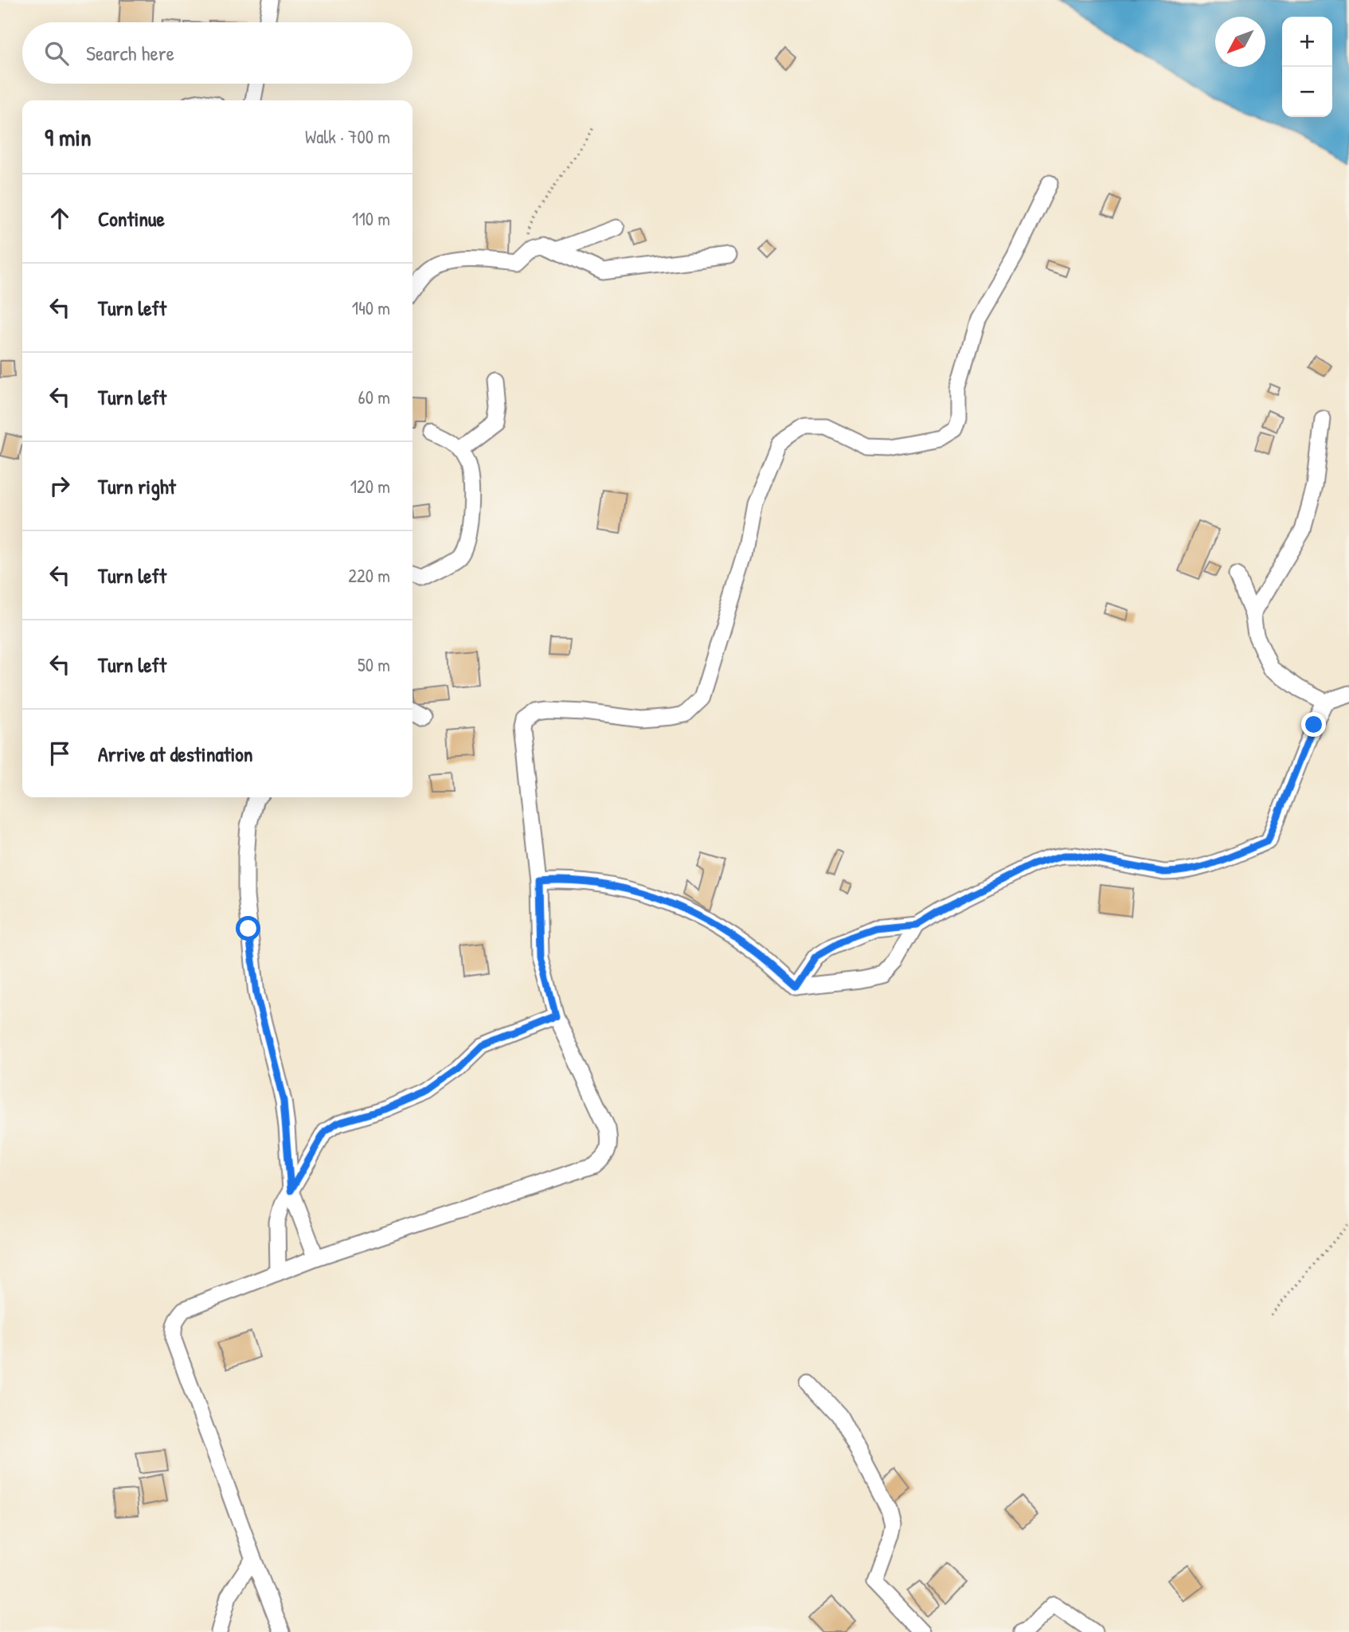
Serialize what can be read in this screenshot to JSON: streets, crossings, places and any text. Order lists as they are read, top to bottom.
{
  "north": "bottom left",
  "page": {
    "map_buttons": ["+", "−"],
    "search": "Search here",
    "heading": ["9 min", "Walk · 700 m"],
    "list": [
      ["Continue", "110 m"],
      ["Turn left", "140 m"],
      ["Turn left", "60 m"],
      ["Turn right", "120 m"],
      ["Turn left", "220 m"],
      ["Turn left", "50 m"],
      "Arrive at destination"
    ]
  }
}
